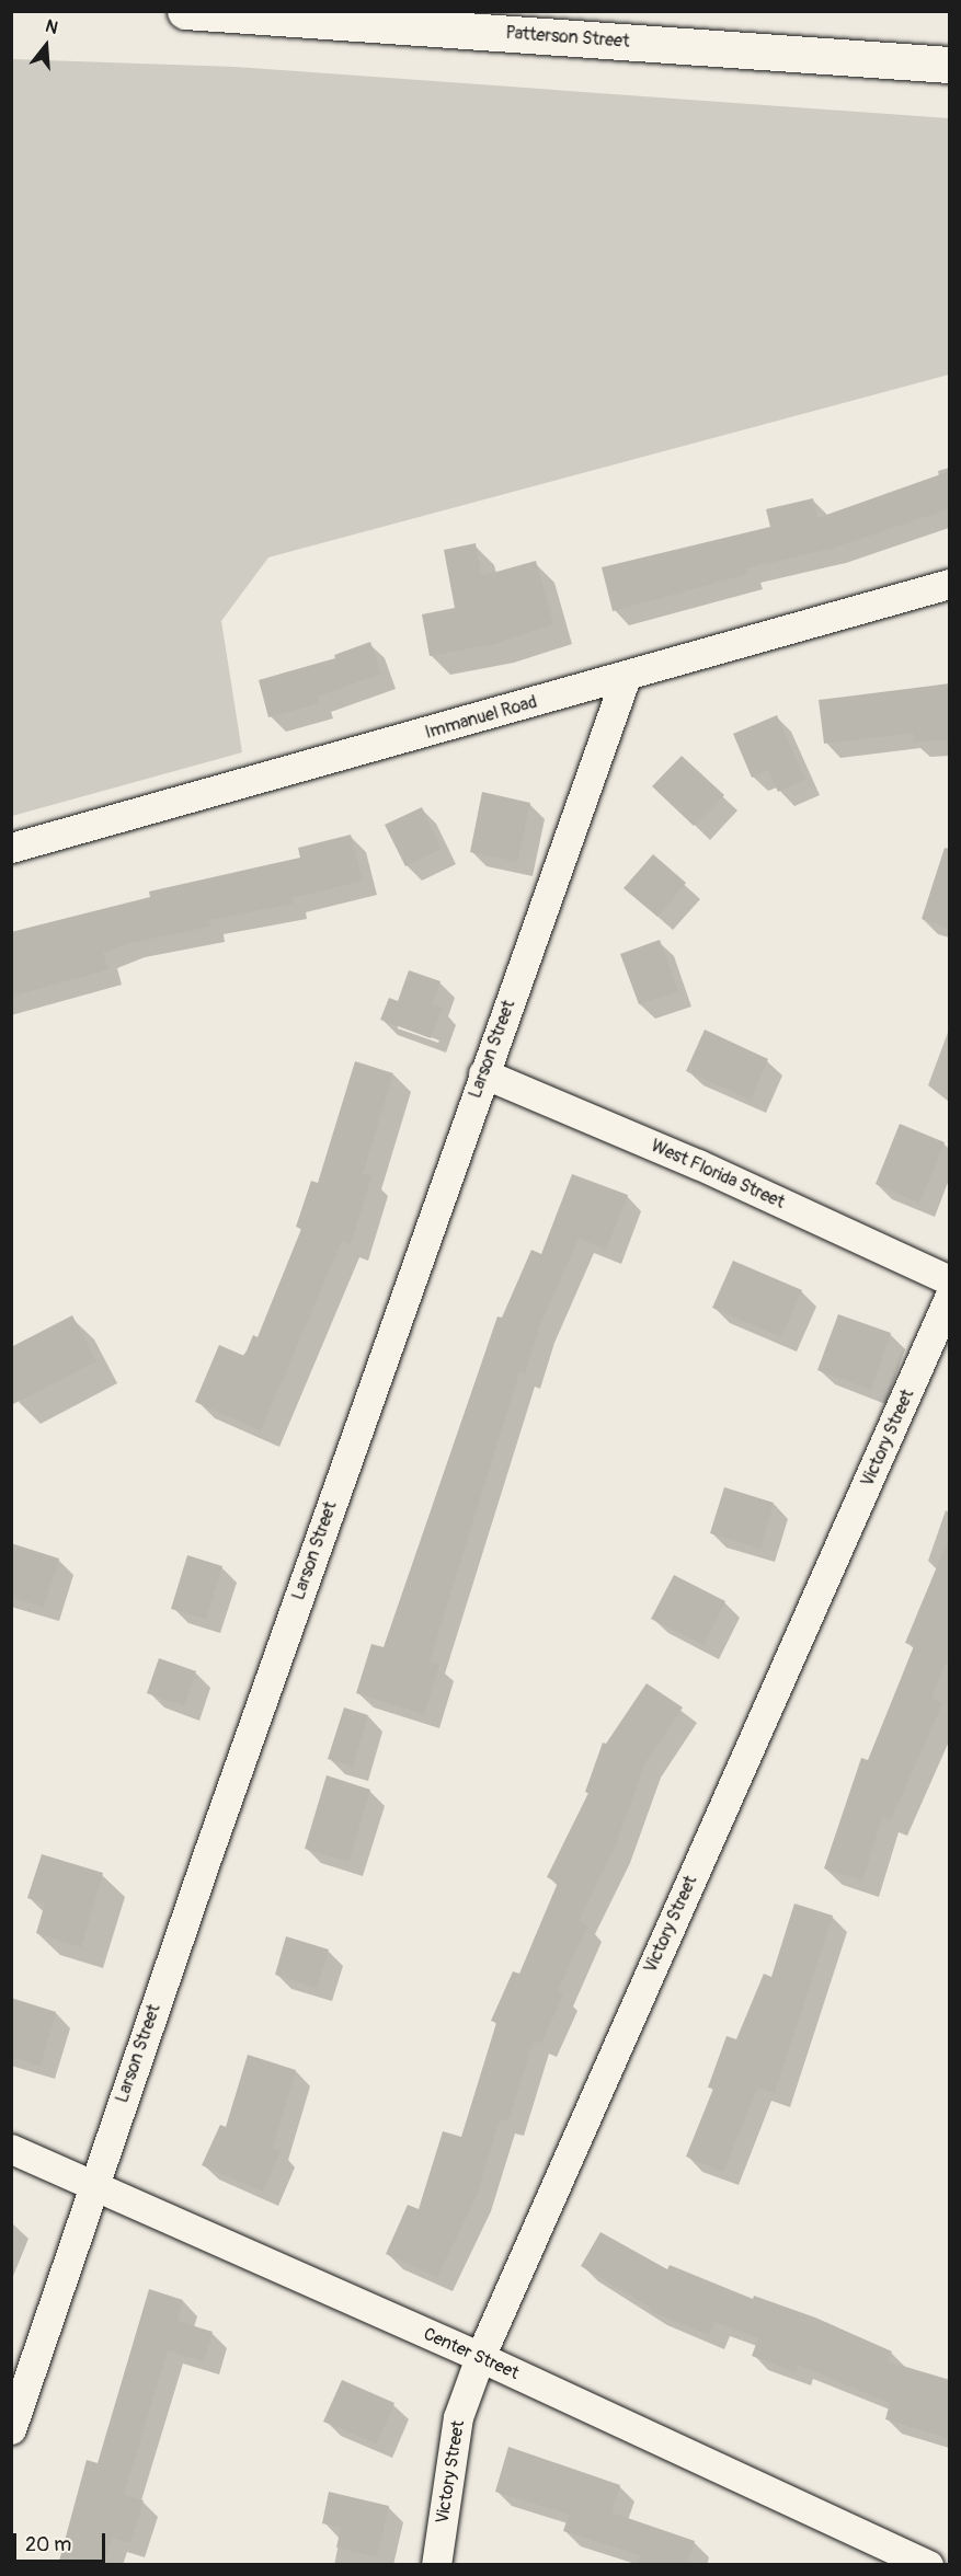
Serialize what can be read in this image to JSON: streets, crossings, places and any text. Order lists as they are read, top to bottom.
{
  "streets": {
    "main road": ["Patterson Street"],
    "street": [
      "Immanuel Road",
      "Larson Street",
      "West Florida Street",
      "Victory Street",
      "Center Street"
    ]
  },
  "crossings": [
    ["Immanuel Road", "Larson Street"],
    ["Larson Street", "West Florida Street"],
    ["Larson Street", "Center Street"],
    ["Victory Street", "Center Street"]
  ],
  "scale_bar": "20 m",
  "north": "top"
}
